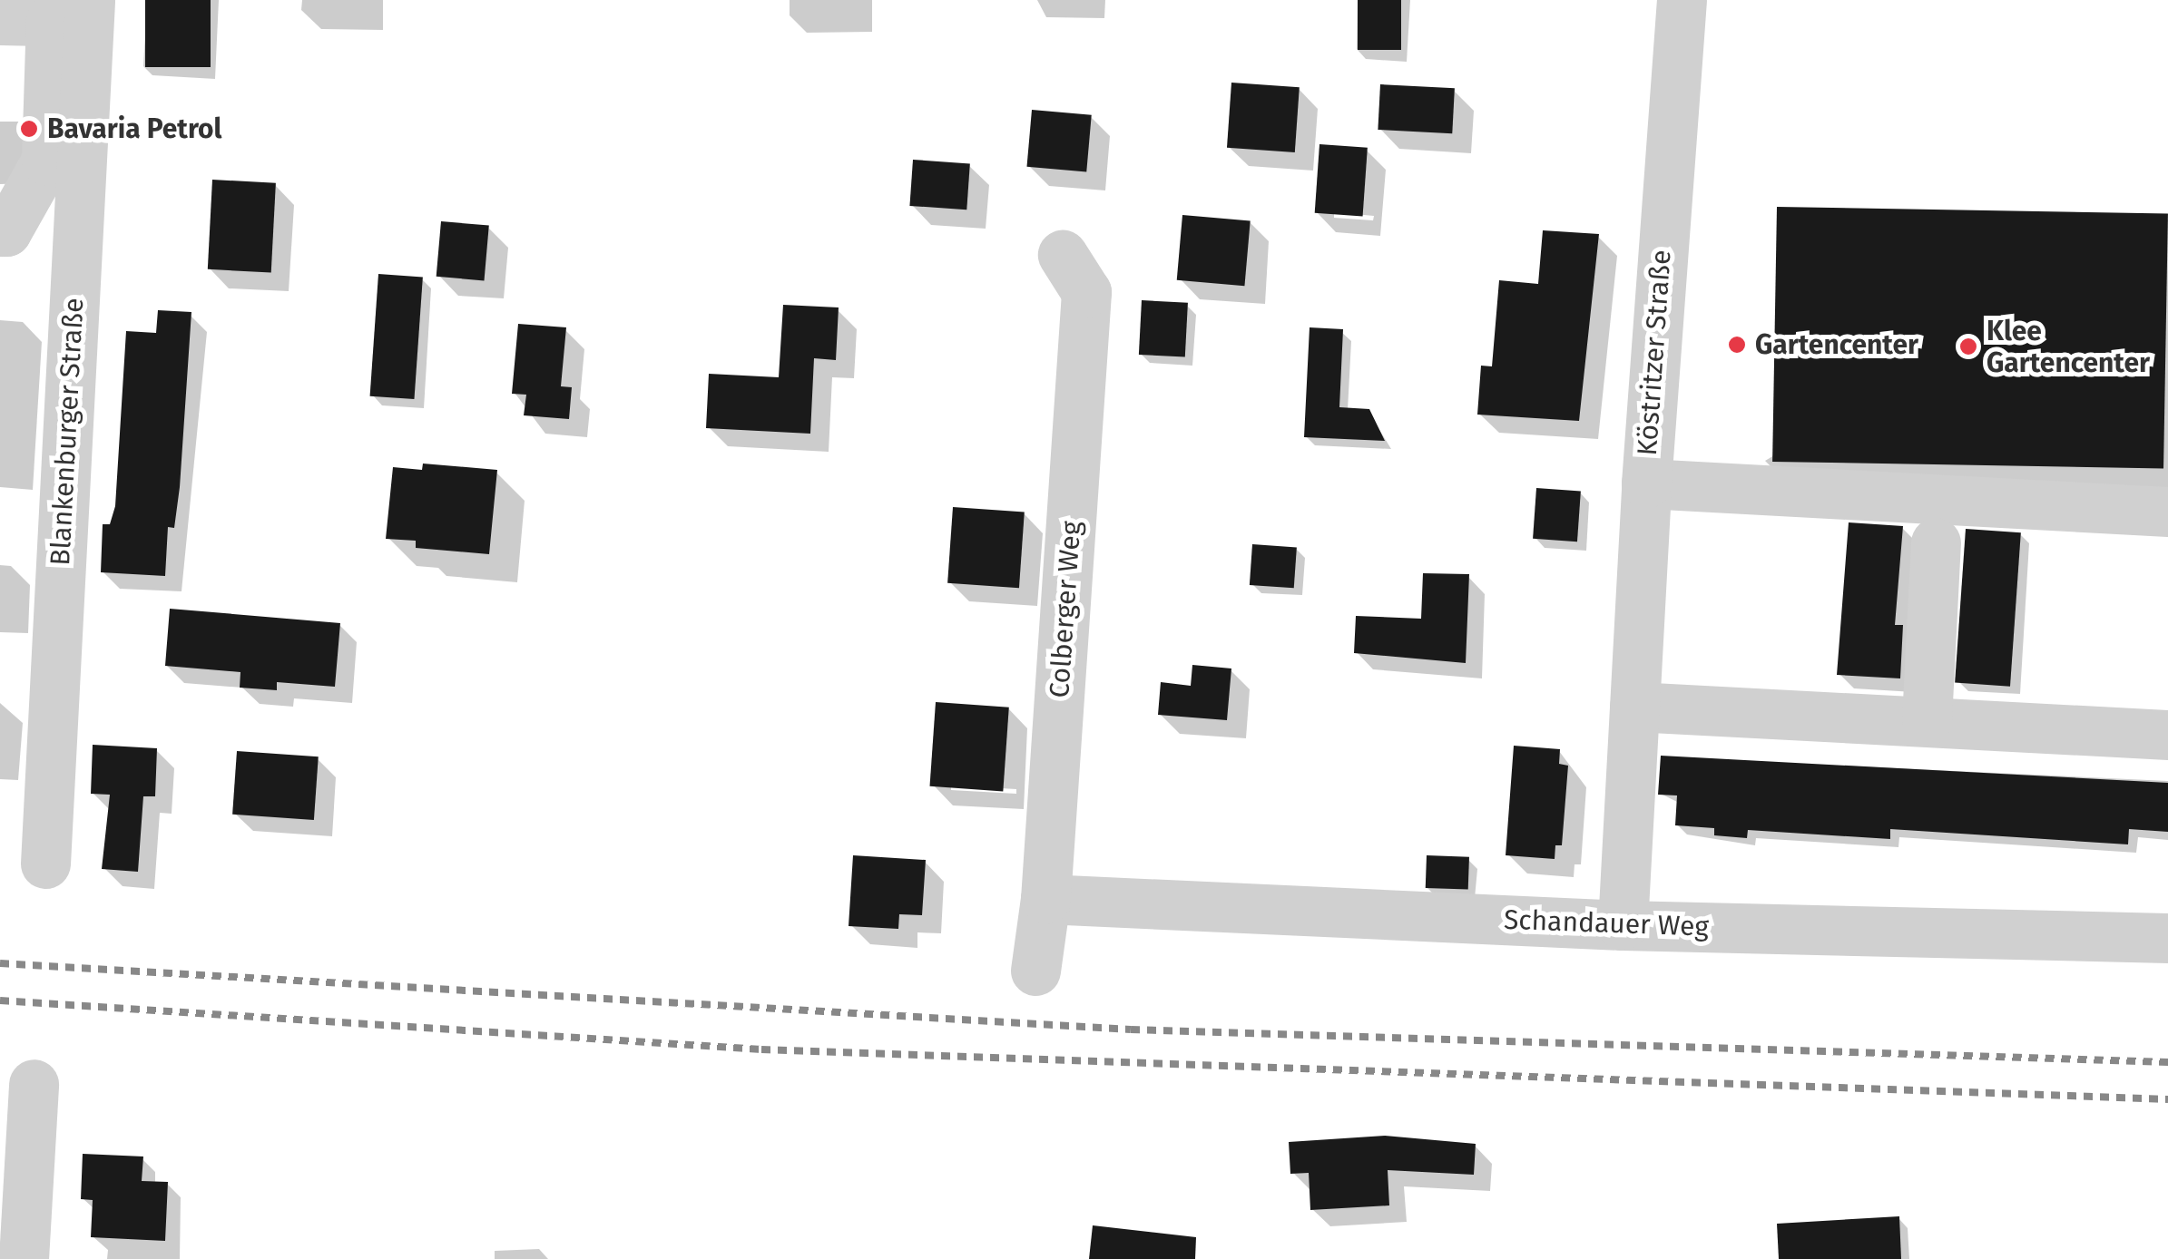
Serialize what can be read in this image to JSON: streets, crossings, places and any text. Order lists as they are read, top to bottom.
{
  "streets": {
    "street": [
      "Köstritzer Straße",
      "Blankenburger Straße",
      "Colberger Weg",
      "Schandauer Weg"
    ]
  },
  "crossings": [
    ["Köstritzer Straße", "Schandauer Weg"],
    ["Colberger Weg", "Schandauer Weg"]
  ],
  "places": ["Bavaria Petrol", "Gartencenter", "Klee Gartencenter"]
}
